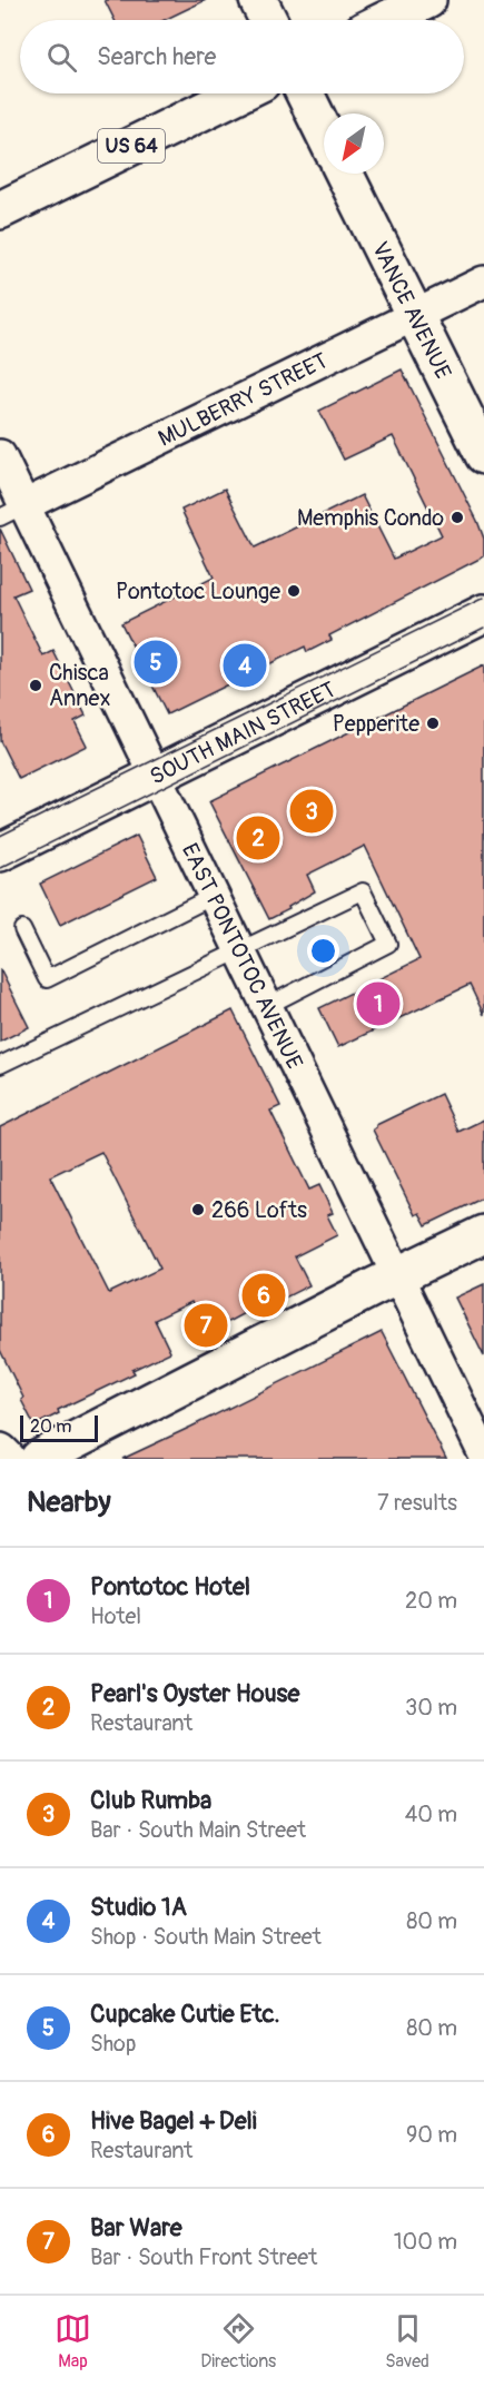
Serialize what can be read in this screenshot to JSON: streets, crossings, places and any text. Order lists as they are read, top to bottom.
{
  "streets": {
    "main road": ["US 64", "VANCE AVENUE", "SOUTH MAIN STREET"],
    "street": ["MULBERRY STREET", "EAST PONTOTOC AVENUE"]
  },
  "crossings": [
    ["VANCE AVENUE", "MULBERRY STREET"],
    ["MULBERRY STREET", "EAST PONTOTOC AVENUE"],
    ["SOUTH MAIN STREET", "EAST PONTOTOC AVENUE"]
  ],
  "places": [
    "Memphis Condo",
    "Pontotoc Lounge",
    "Chisca Annex",
    "Pepperite",
    "266 Lofts"
  ],
  "scale_bar": "20 m",
  "north": "bottom left",
  "page": {
    "search": "Search here",
    "pins": [
      "5",
      "4",
      "3",
      "2",
      "1",
      "6",
      "7"
    ],
    "scale": "20 m",
    "heading": ["Nearby", "7 results"],
    "list": [
      {
        "mark": "1",
        "name": "Pontotoc Hotel",
        "note": "Hotel",
        "value": "20 m"
      },
      {
        "mark": "2",
        "name": "Pearl's Oyster House",
        "note": "Restaurant",
        "value": "30 m"
      },
      {
        "mark": "3",
        "name": "Club Rumba",
        "note": "Bar · South Main Street",
        "value": "40 m"
      },
      {
        "mark": "4",
        "name": "Studio 1A",
        "note": "Shop · South Main Street",
        "value": "80 m"
      },
      {
        "mark": "5",
        "name": "Cupcake Cutie Etc.",
        "note": "Shop",
        "value": "80 m"
      },
      {
        "mark": "6",
        "name": "Hive Bagel + Deli",
        "note": "Restaurant",
        "value": "90 m"
      },
      {
        "mark": "7",
        "name": "Bar Ware",
        "note": "Bar · South Front Street",
        "value": "100 m"
      }
    ],
    "nav": ["Map", "Directions", "Saved"]
  }
}
